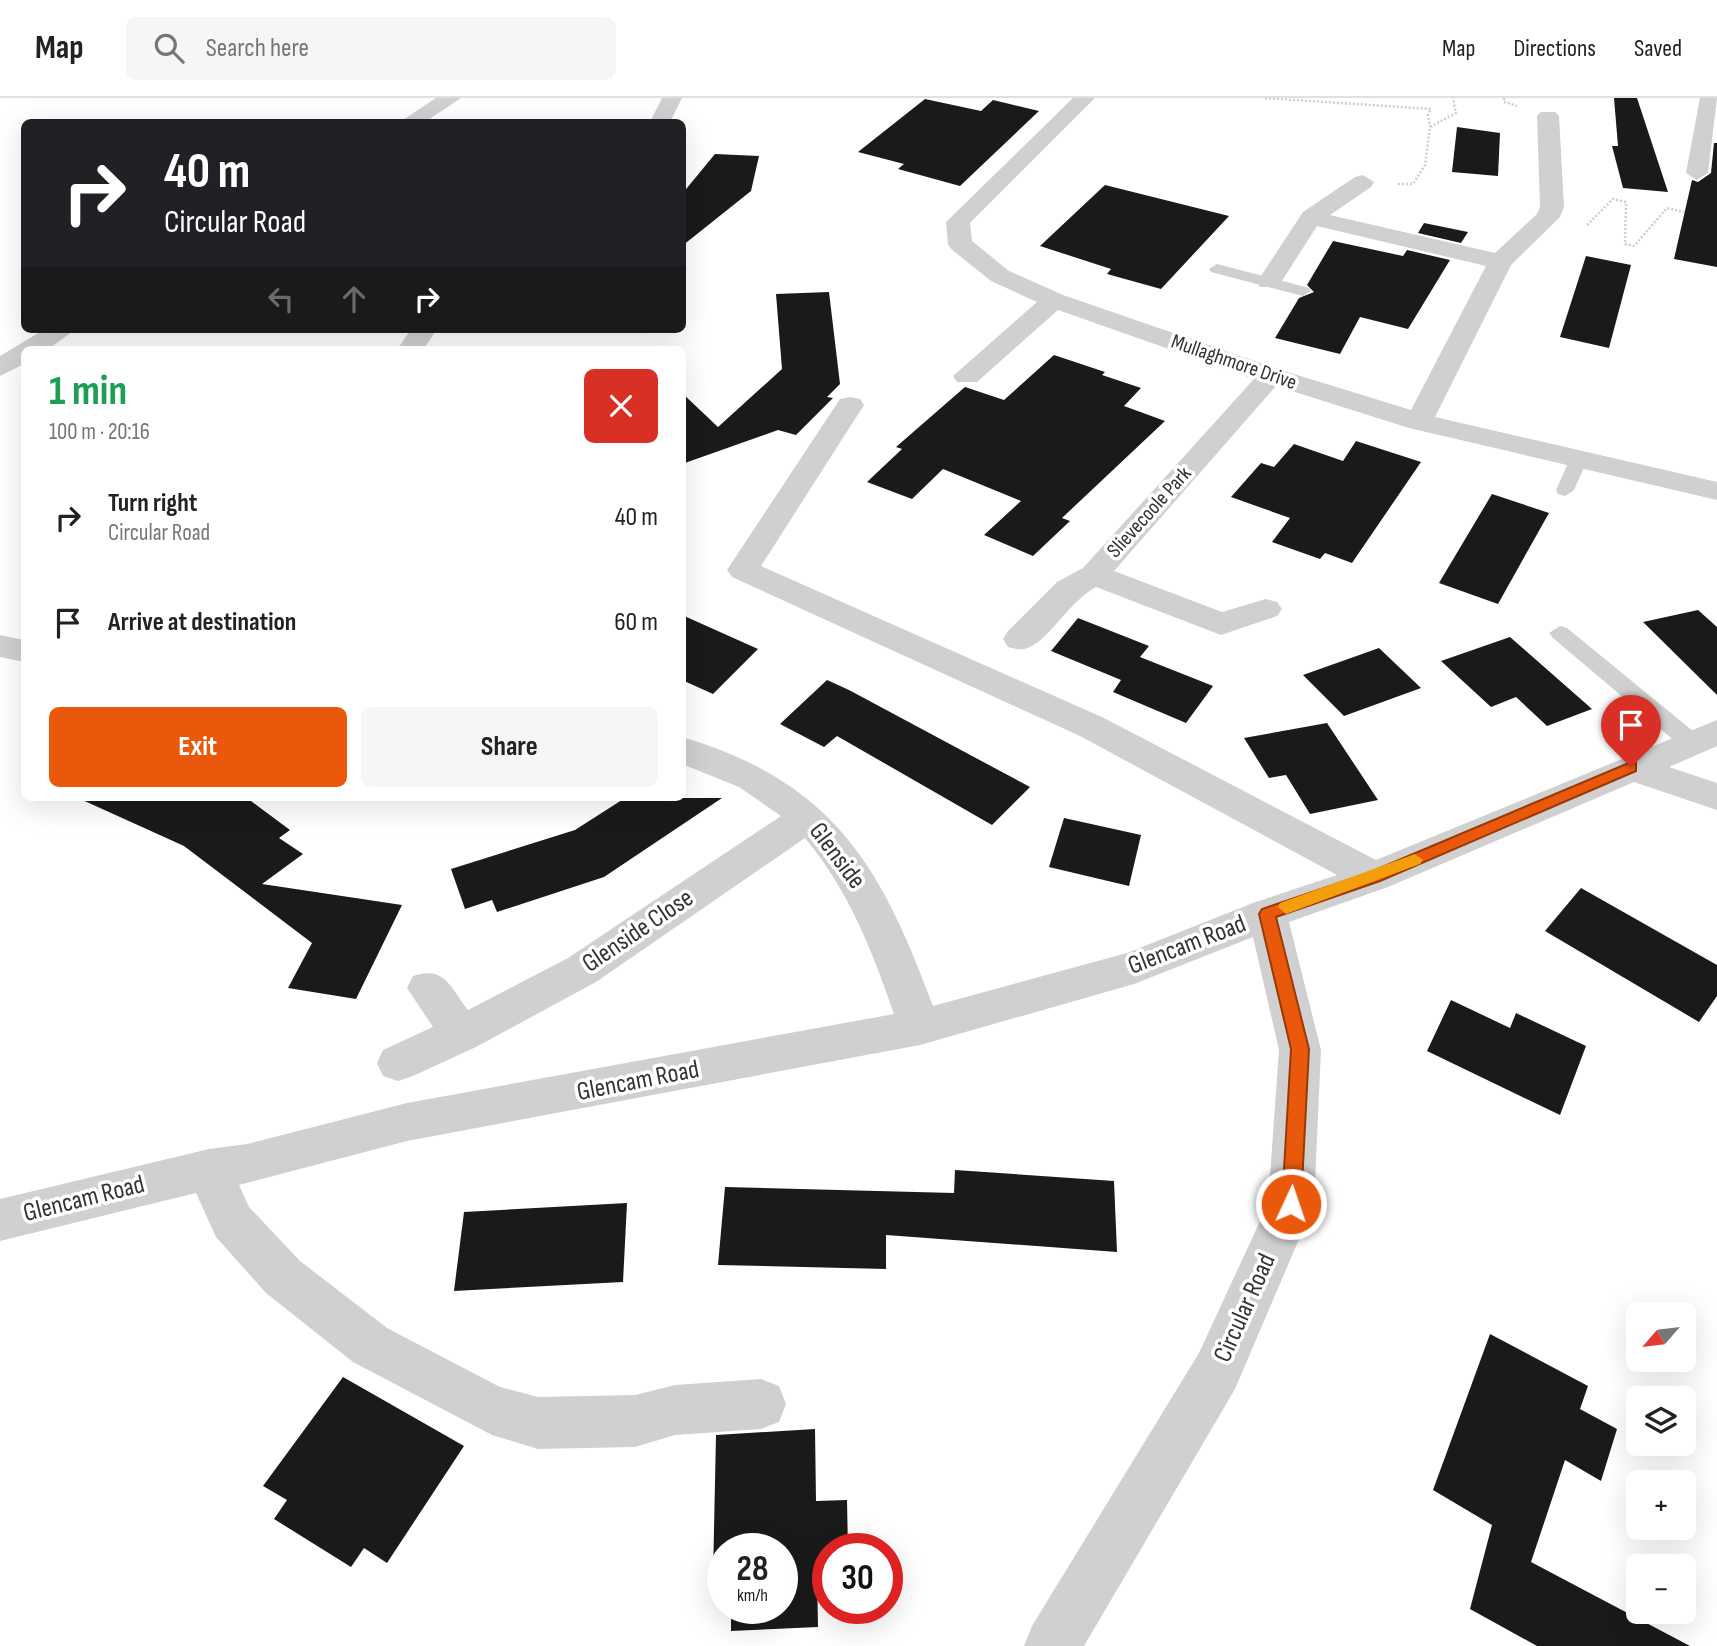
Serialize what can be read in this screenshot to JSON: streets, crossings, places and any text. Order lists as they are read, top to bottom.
{
  "streets": {
    "street": [
      "Mullaghmore Drive",
      "Slievecoole Park",
      "Glenside",
      "Glenside Close",
      "Glencam Road",
      "Circular Road"
    ]
  },
  "crossings": [
    ["Mullaghmore Drive", "Slievecoole Park"],
    ["Glenside", "Glenside Close"],
    ["Glenside", "Glencam Road"],
    ["Glencam Road", "Circular Road"]
  ],
  "north": "bottom left",
  "page": {
    "header": "Map",
    "search": "Search here",
    "nav": ["Map", "Directions", "Saved"],
    "turn": ["40 m", "Circular Road"],
    "heading": ["1 min", "100 m · 20:16"],
    "list": [
      {
        "name": "Turn right",
        "note": "Circular Road",
        "value": "40 m"
      },
      {
        "name": "Arrive at destination",
        "value": "60 m"
      }
    ],
    "buttons": ["Exit", "Share"],
    "map_buttons": ["+", "−"],
    "speed": "28 km/h",
    "limit": "30"
  }
}
